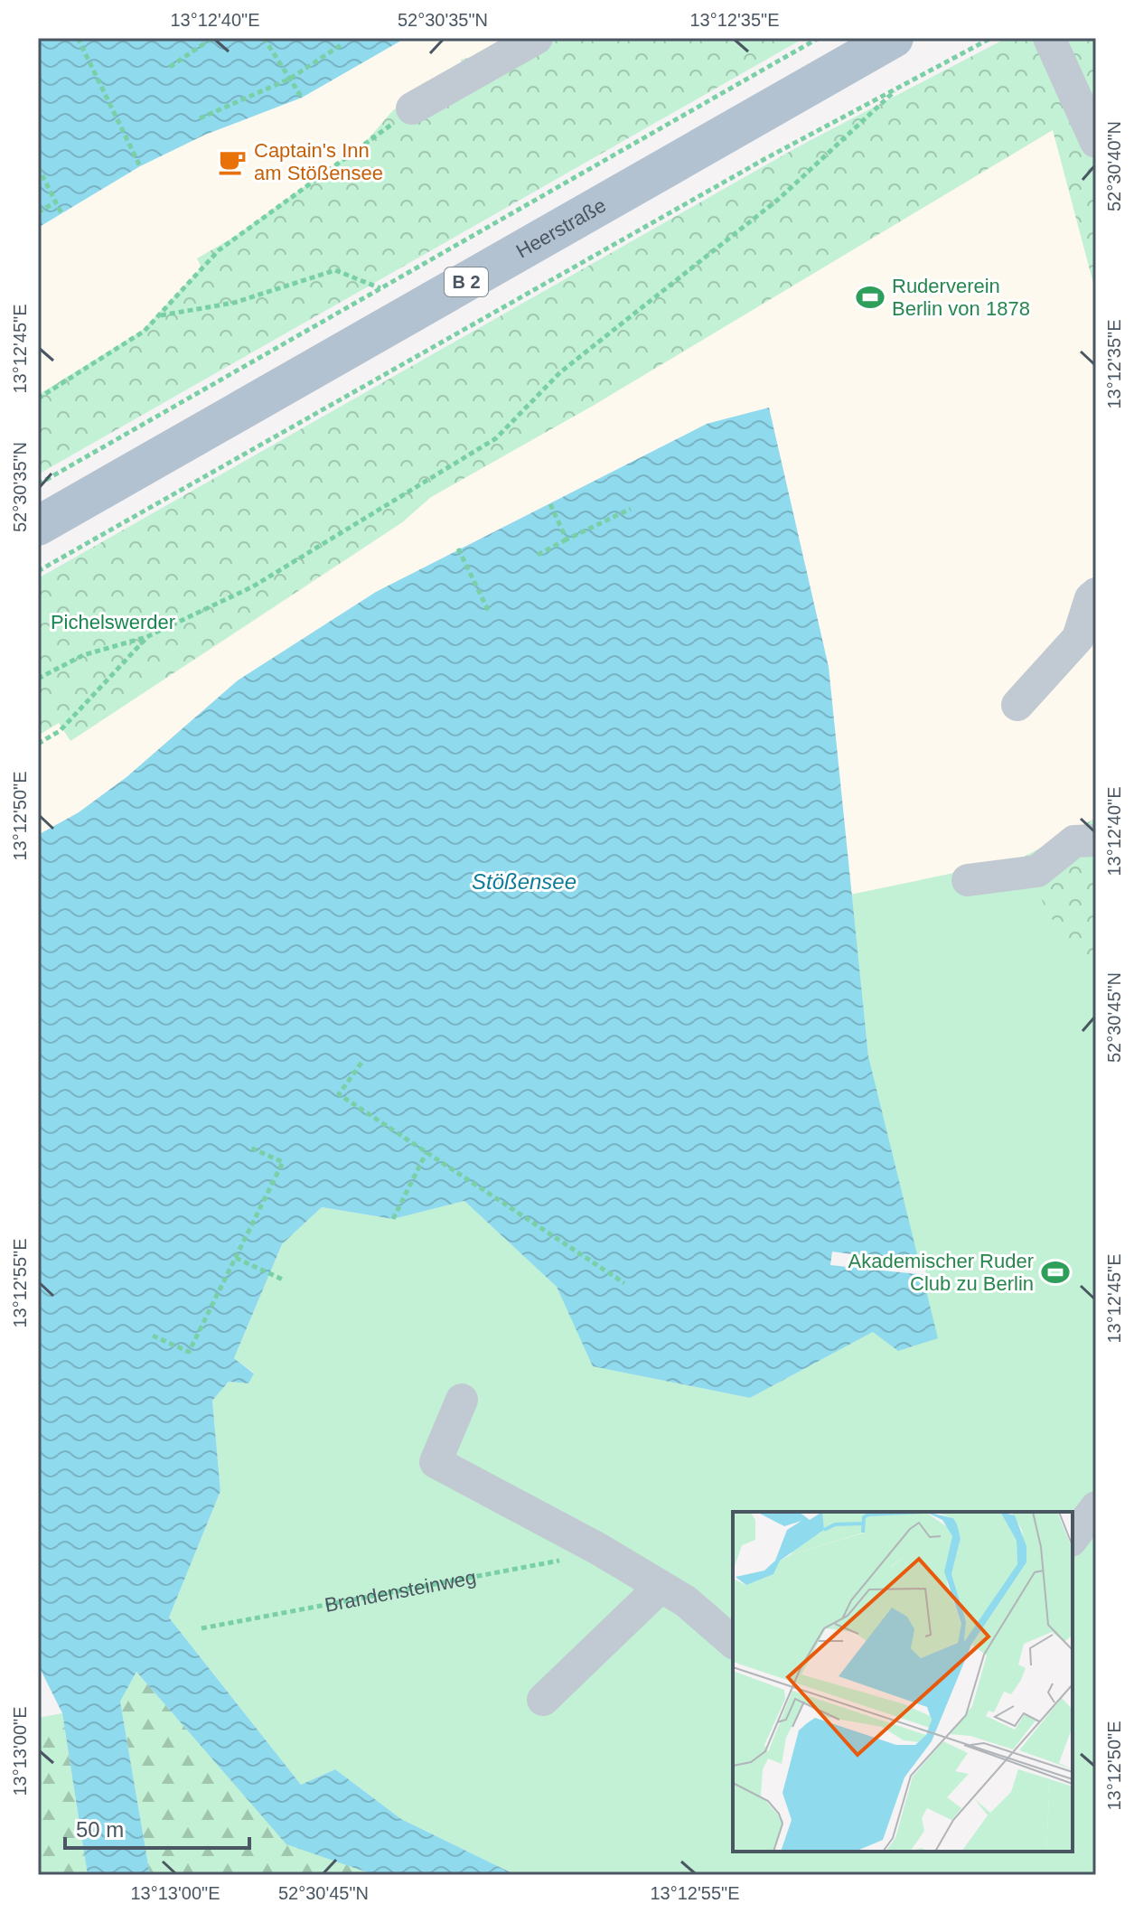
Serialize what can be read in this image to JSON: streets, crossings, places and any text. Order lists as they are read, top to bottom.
{
  "streets": {
    "main road": ["Heerstraße", "B 2"],
    "path": ["Brandensteinweg"]
  },
  "water": ["Stößensee"],
  "parks": ["Pichelswerder"],
  "places": {
    "cafe": ["Captain's Inn am Stößensee"],
    "sports": ["Ruderverein Berlin von 1878", "Akademischer Ruder Club zu Berlin"]
  },
  "scale_bar": "50 m",
  "coordinates": [
    "13°12'40\"E",
    "52°30'35\"N",
    "13°12'35\"E",
    "52°30'40\"N",
    "13°12'45\"E",
    "13°12'50\"E",
    "52°30'45\"N",
    "13°12'55\"E",
    "13°13'00\"E"
  ]
}
